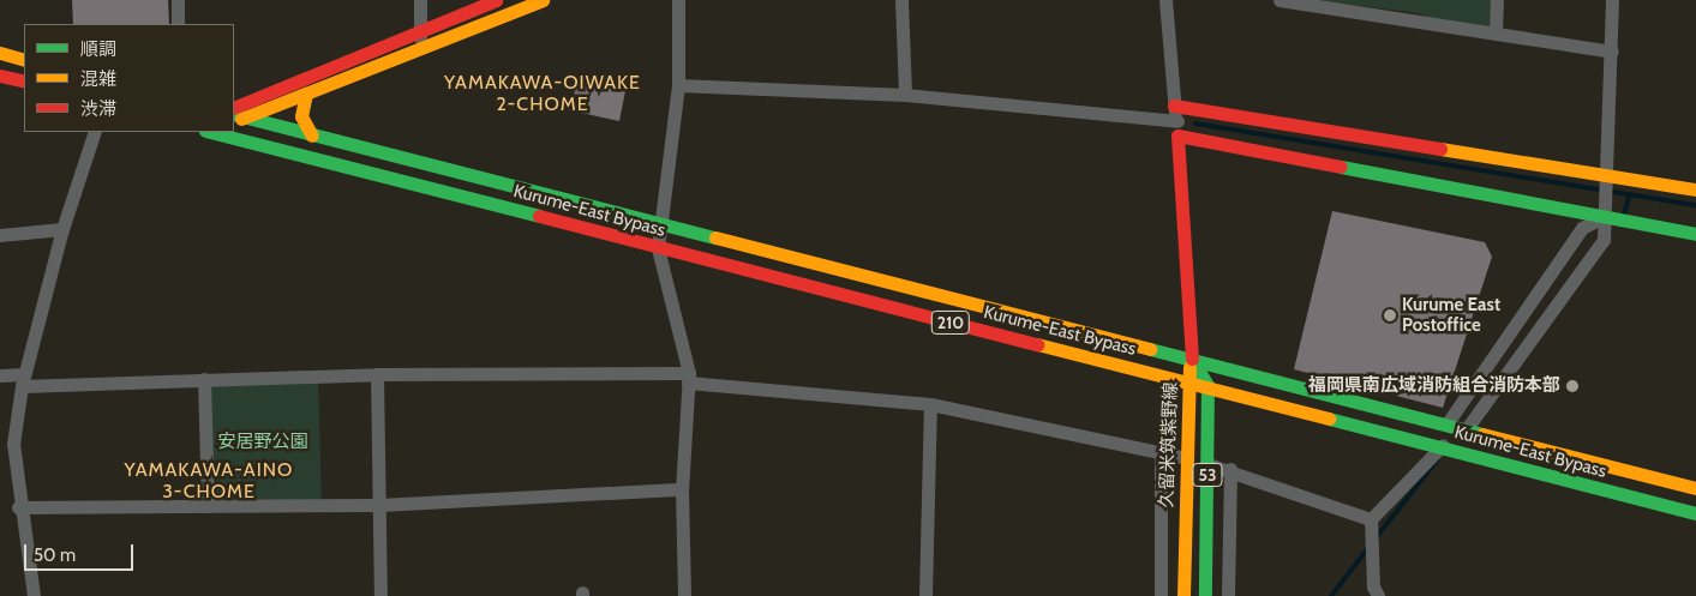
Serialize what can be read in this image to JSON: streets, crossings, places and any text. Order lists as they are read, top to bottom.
{
  "streets": {
    "main road": [
      "Kurume-East Bypass",
      "210",
      "久留米筑紫野線",
      "53"
    ]
  },
  "crossings": [
    ["Kurume-East Bypass", "久留米筑紫野線"]
  ],
  "districts": ["YAMAKAWA-OIWAKE 2-CHOME", "YAMAKAWA-AINO 3-CHOME"],
  "parks": ["安居野公園"],
  "places": ["Kurume East Postoffice", "福岡県南広域消防組合消防本部"],
  "legend": ["順調", "混雑", "渋滞"],
  "scale_bar": "50 m"
}
